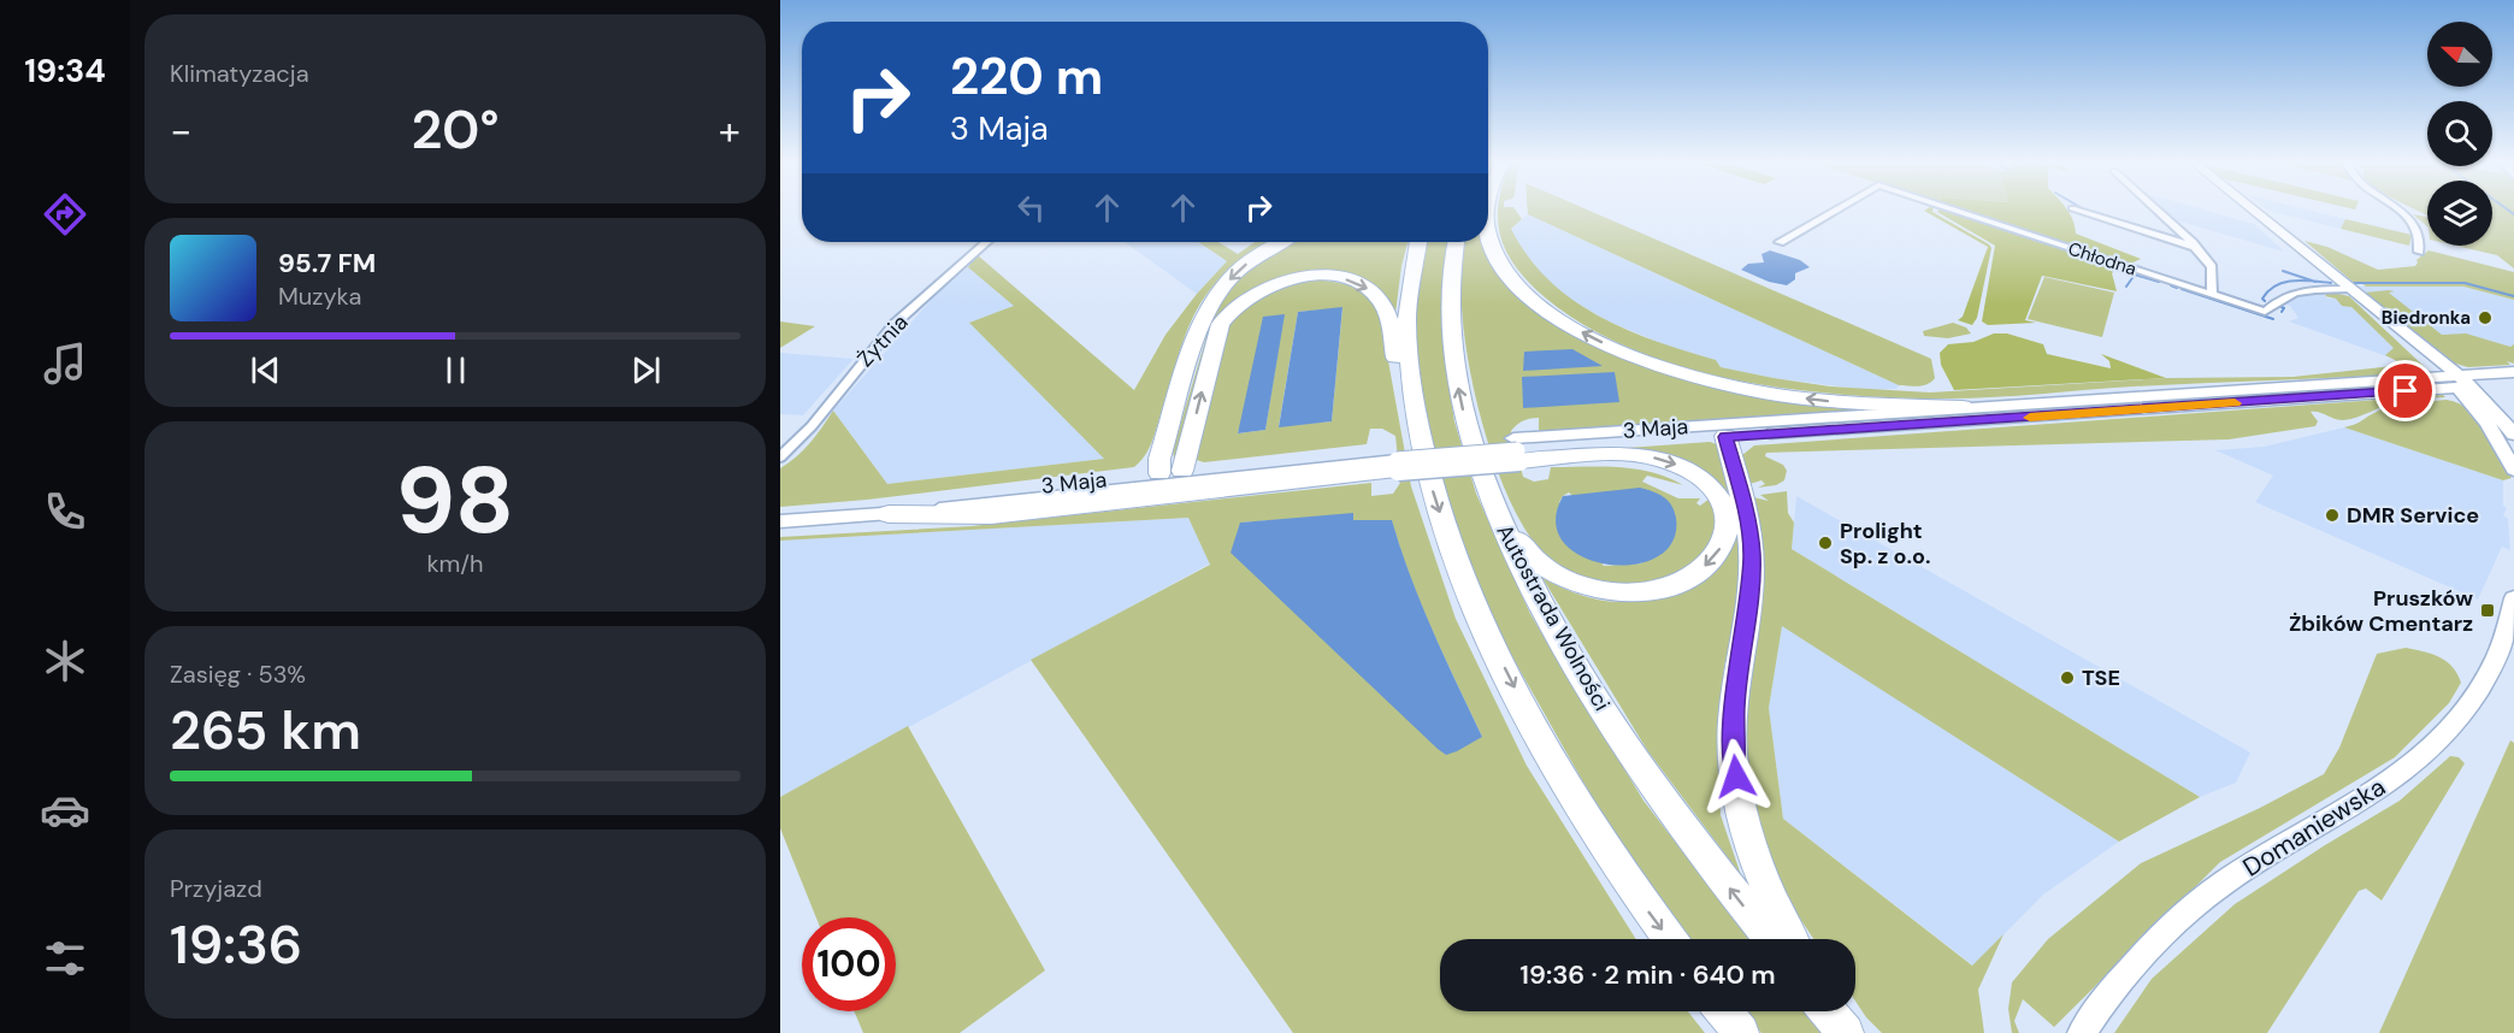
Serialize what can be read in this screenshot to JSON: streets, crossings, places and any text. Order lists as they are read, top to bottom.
{
  "streets": {
    "highway": ["Autostrada Wolności"],
    "main road": ["3 Maja", "Domaniewska"],
    "street": ["Chłodna", "Żytnia"]
  },
  "places": {
    "other": [
      "Biedronka",
      "DMR Service",
      "Prolight Sp. z o.o.",
      "TSE"
    ],
    "transit": ["Pruszków Żbików Cmentarz"]
  },
  "north": "left",
  "page": {
    "tabs": "19:34",
    "tile": [
      "Klimatyzacja",
      ["98", "km/h"],
      ["Zasięg · 53%", "265 km"],
      ["Przyjazd", "19:36"]
    ],
    "turn": ["220 m", "3 Maja"],
    "heat": ["−", "20°", "+"],
    "song": ["95.7 FM", "Muzyka"],
    "limit": "100",
    "trip": "19:36 · 2 min · 640 m"
  }
}
